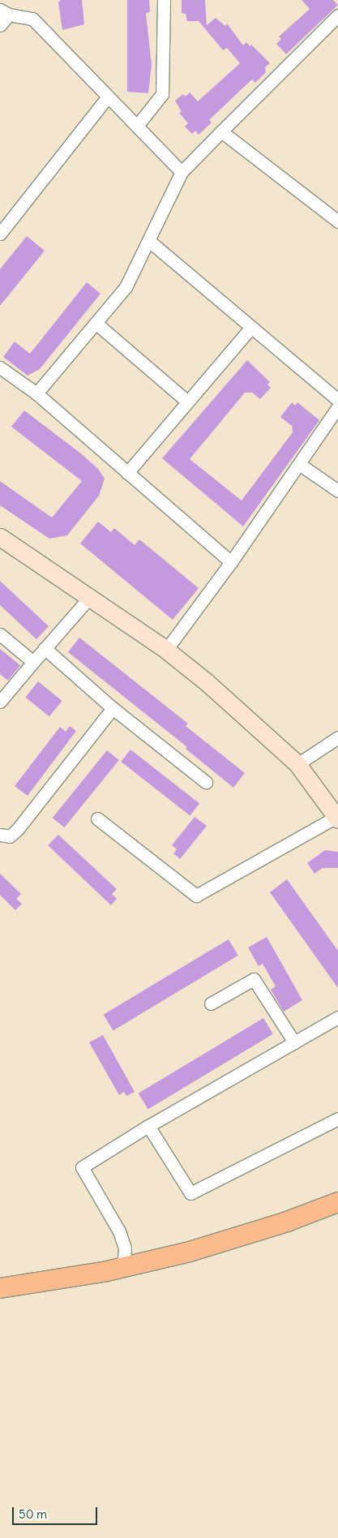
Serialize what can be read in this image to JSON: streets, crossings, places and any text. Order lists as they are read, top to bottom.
{
  "scale_bar": "50 m"
}
